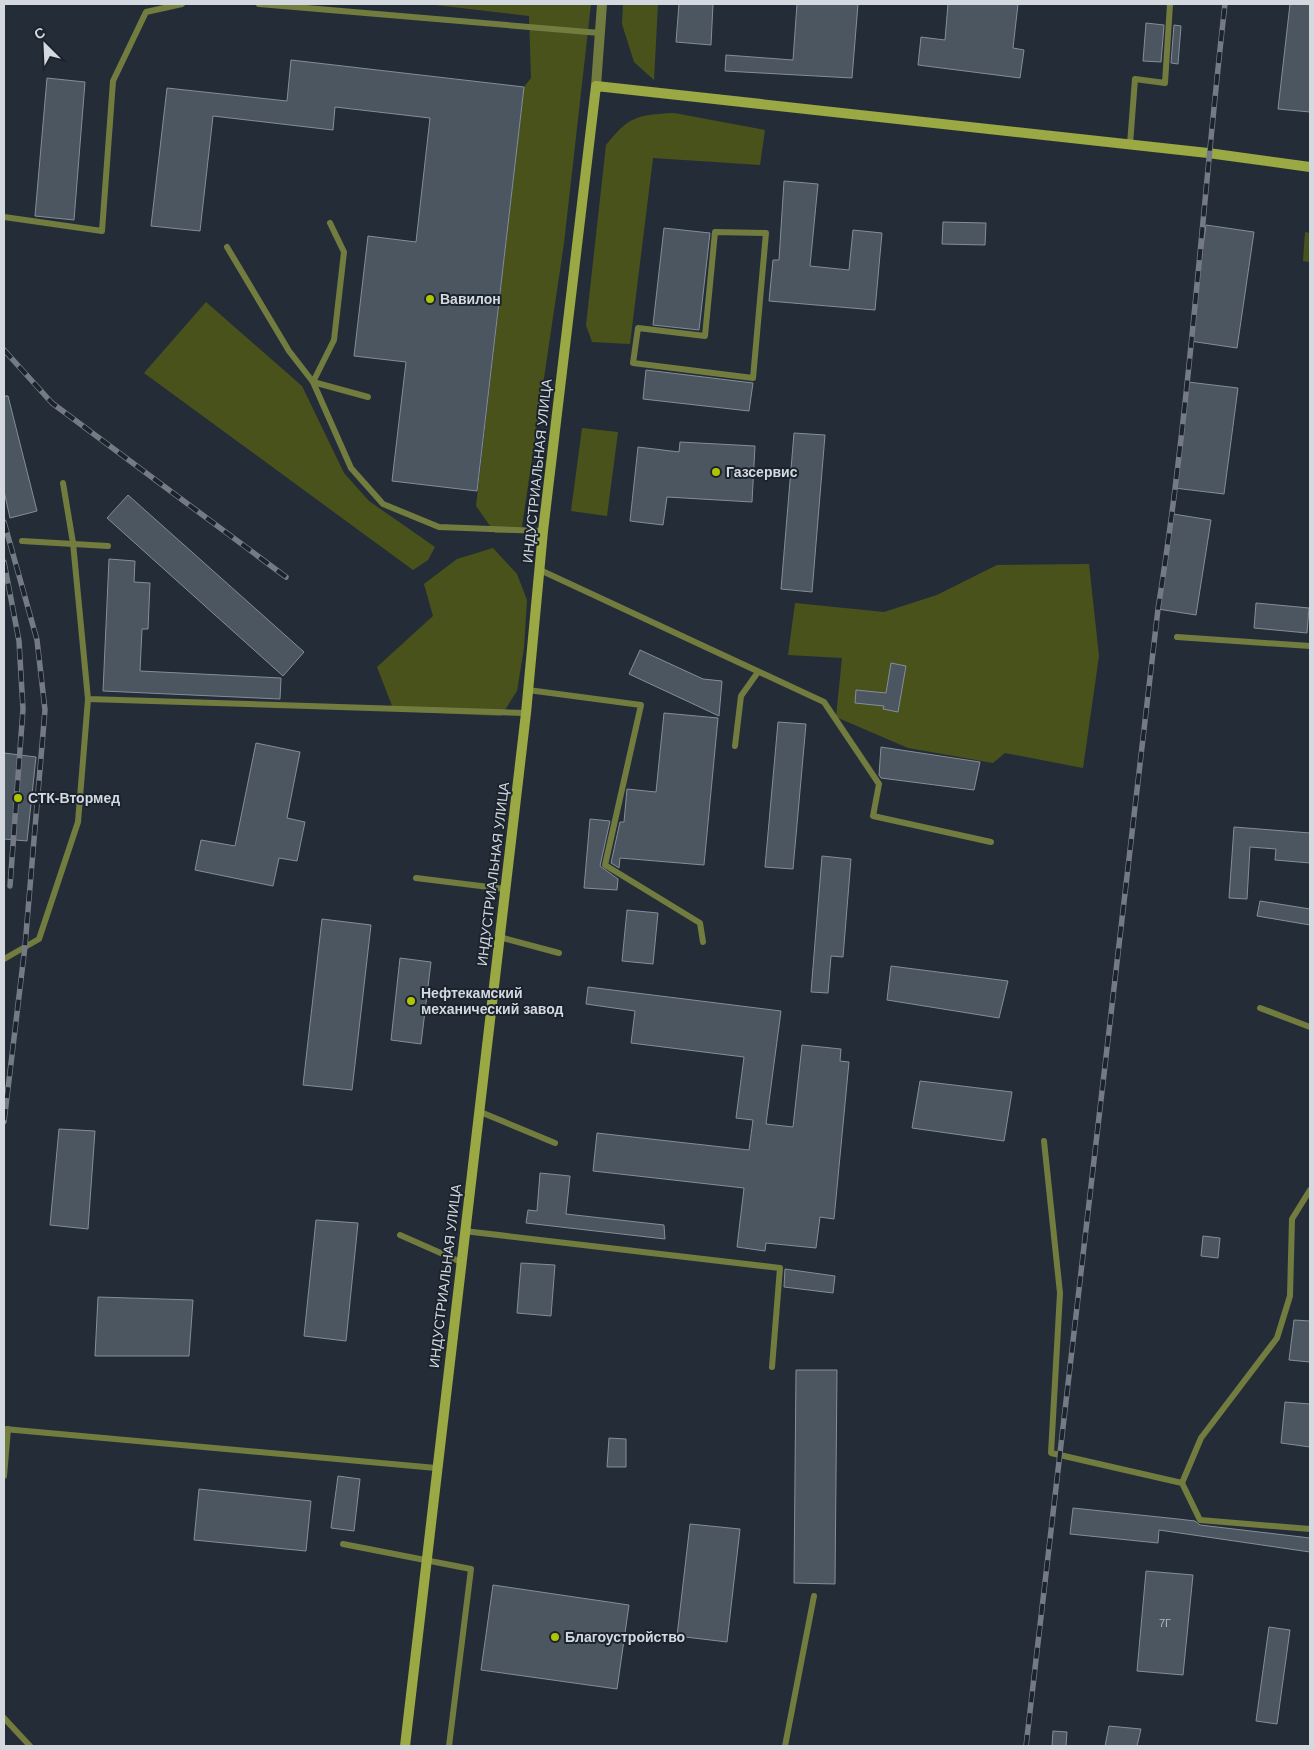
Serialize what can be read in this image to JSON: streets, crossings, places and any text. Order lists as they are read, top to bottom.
{
  "streets": {
    "main road": ["ИНДУСТРИАЛЬНАЯ УЛИЦА"]
  },
  "places": [
    "Вавилон",
    "Газсервис",
    "СТК-Втормед",
    "Нефтекамский механический завод",
    "Благоустройство"
  ],
  "house_numbers": ["7Г"],
  "north": "top left"
}
